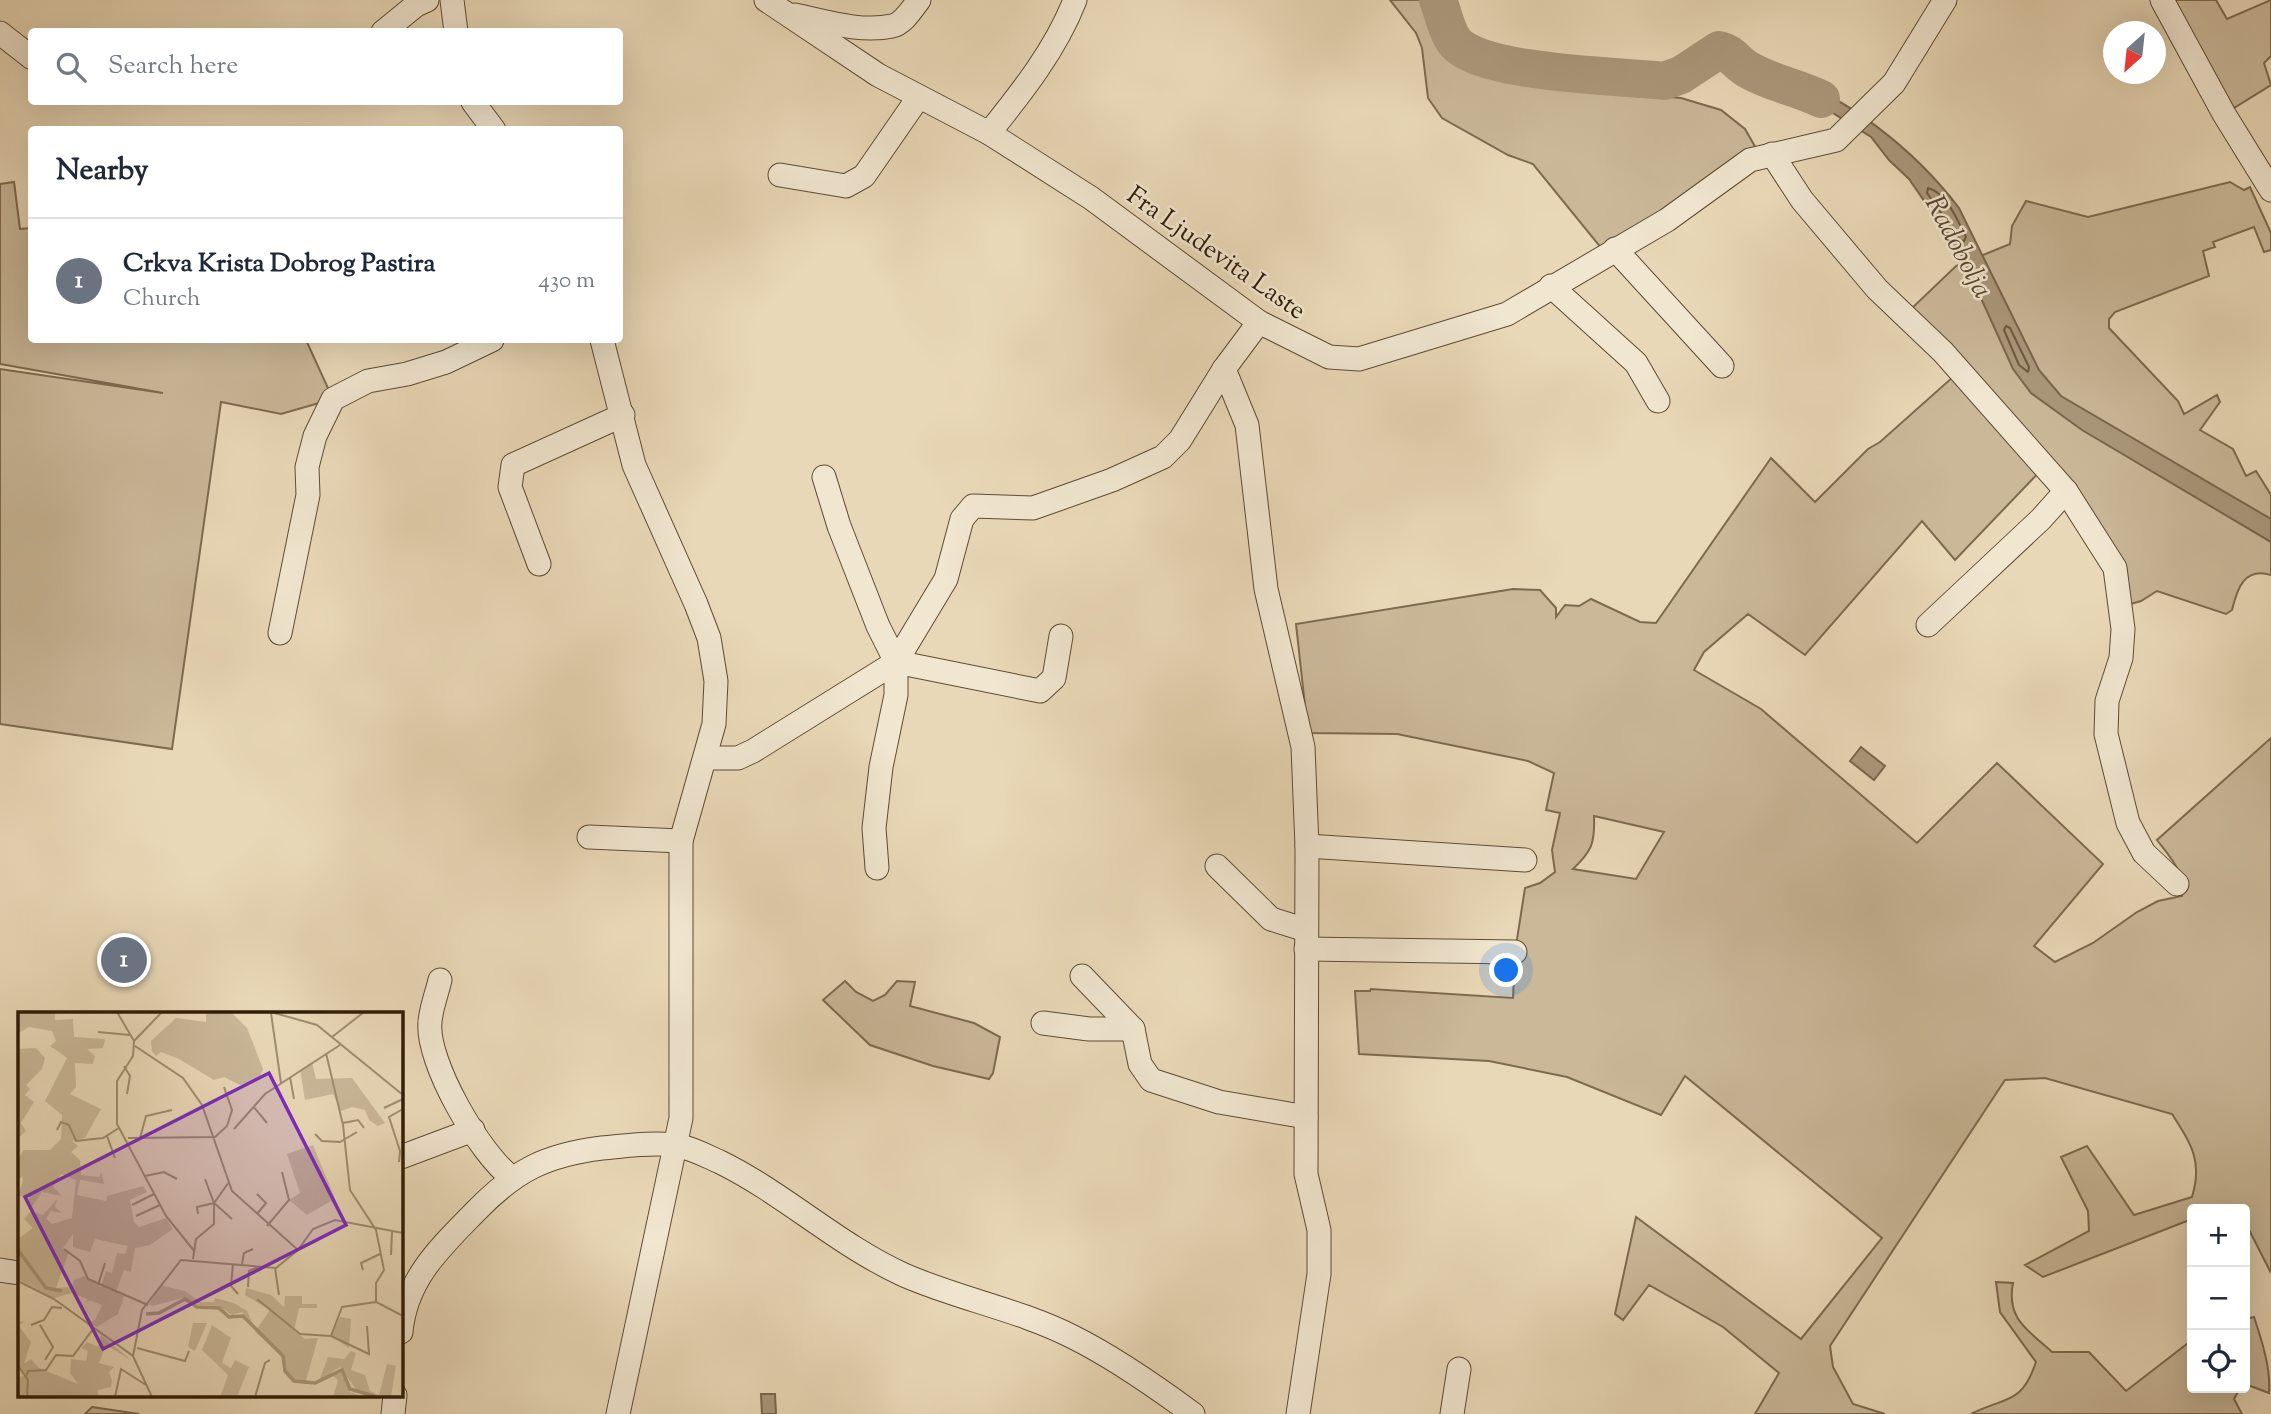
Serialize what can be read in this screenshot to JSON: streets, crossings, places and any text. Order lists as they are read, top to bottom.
{
  "streets": {
    "street": ["Fra Ljudevita Laste"]
  },
  "water": ["Radobolja"],
  "north": "bottom left",
  "page": {
    "search": "Search here",
    "heading": "Nearby",
    "list": [
      {
        "mark": "1",
        "name": "Crkva Krista Dobrog Pastira",
        "note": "Church",
        "value": "430 m"
      }
    ],
    "pins": "1",
    "map_buttons": ["+", "−"]
  }
}
